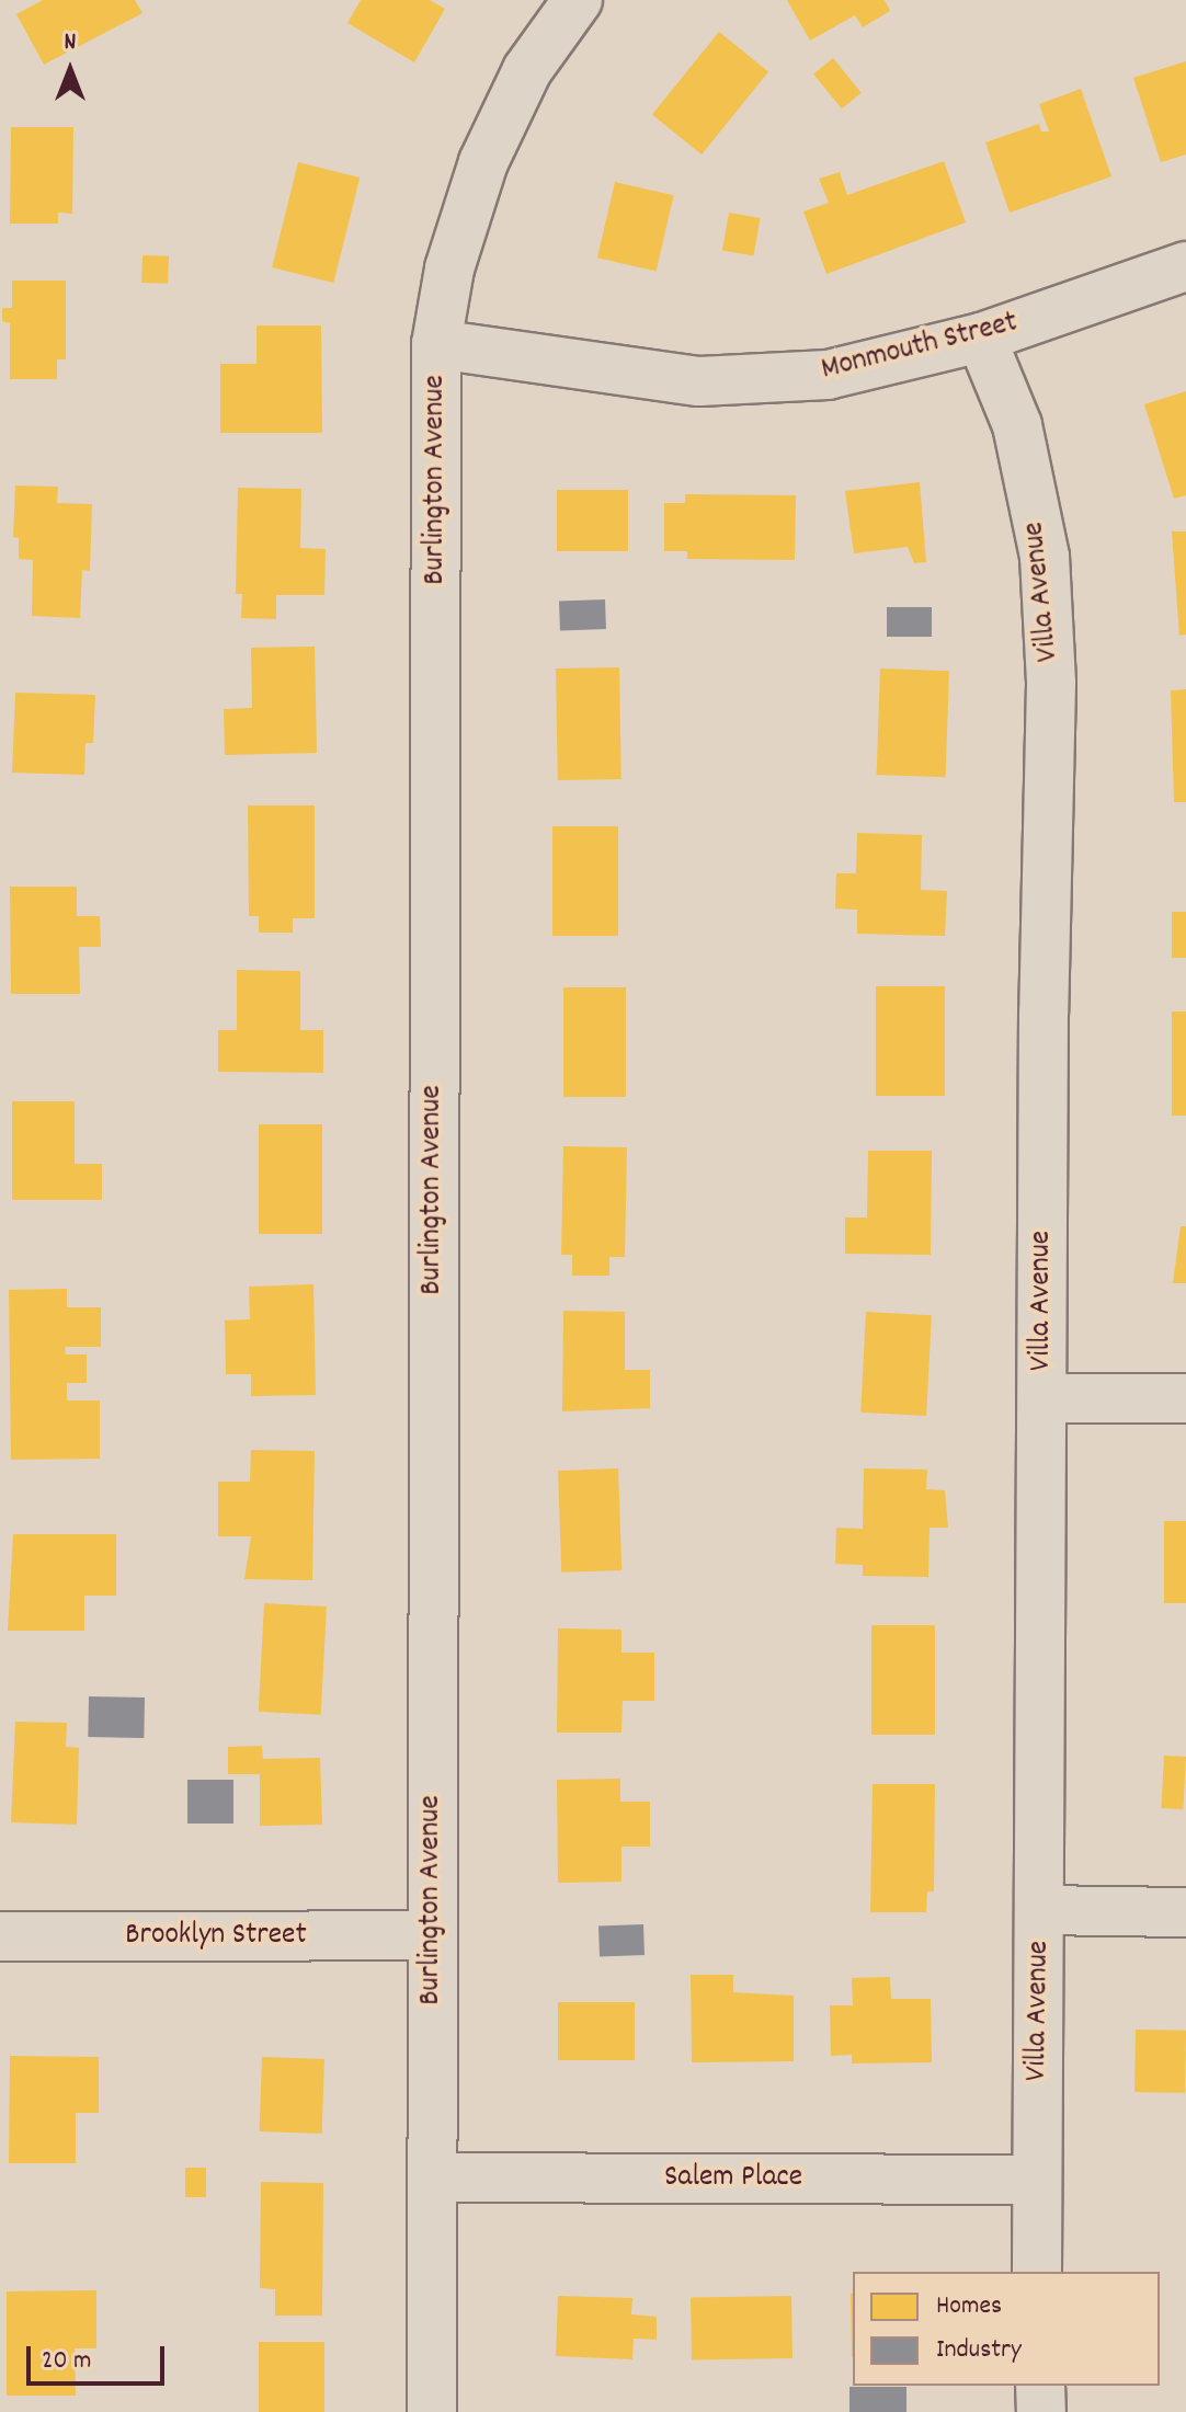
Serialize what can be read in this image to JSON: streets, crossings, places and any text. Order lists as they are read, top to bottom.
{
  "streets": {
    "street": [
      "Monmouth Street",
      "Burlington Avenue",
      "Villa Avenue",
      "Brooklyn Street",
      "Salem Place"
    ]
  },
  "crossings": [
    ["Monmouth Street", "Burlington Avenue"],
    ["Monmouth Street", "Villa Avenue"],
    ["Burlington Avenue", "Brooklyn Street"],
    ["Burlington Avenue", "Salem Place"],
    ["Villa Avenue", "Salem Place"]
  ],
  "legend": ["Homes", "Industry"],
  "scale_bar": "20 m",
  "north": "top"
}
